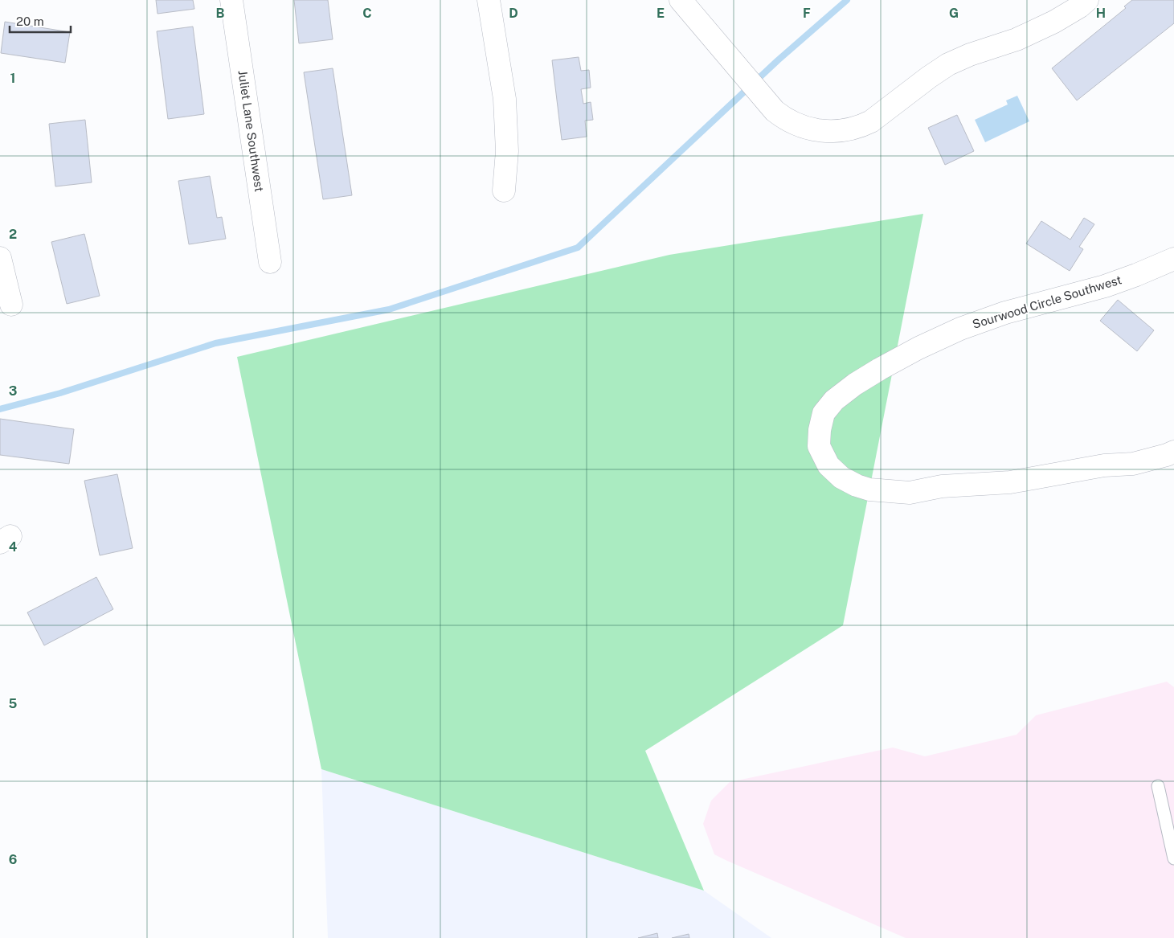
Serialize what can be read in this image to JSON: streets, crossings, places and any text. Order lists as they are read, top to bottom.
{
  "streets": {
    "street": ["Juliet Lane Southwest", "Sourwood Circle Southwest"]
  },
  "scale_bar": "20 m",
  "grid": {
    "columns": [
      "B",
      "C",
      "D",
      "E",
      "F",
      "G",
      "H"
    ],
    "rows": [
      "1",
      "2",
      "3",
      "4",
      "5",
      "6"
    ]
  }
}
